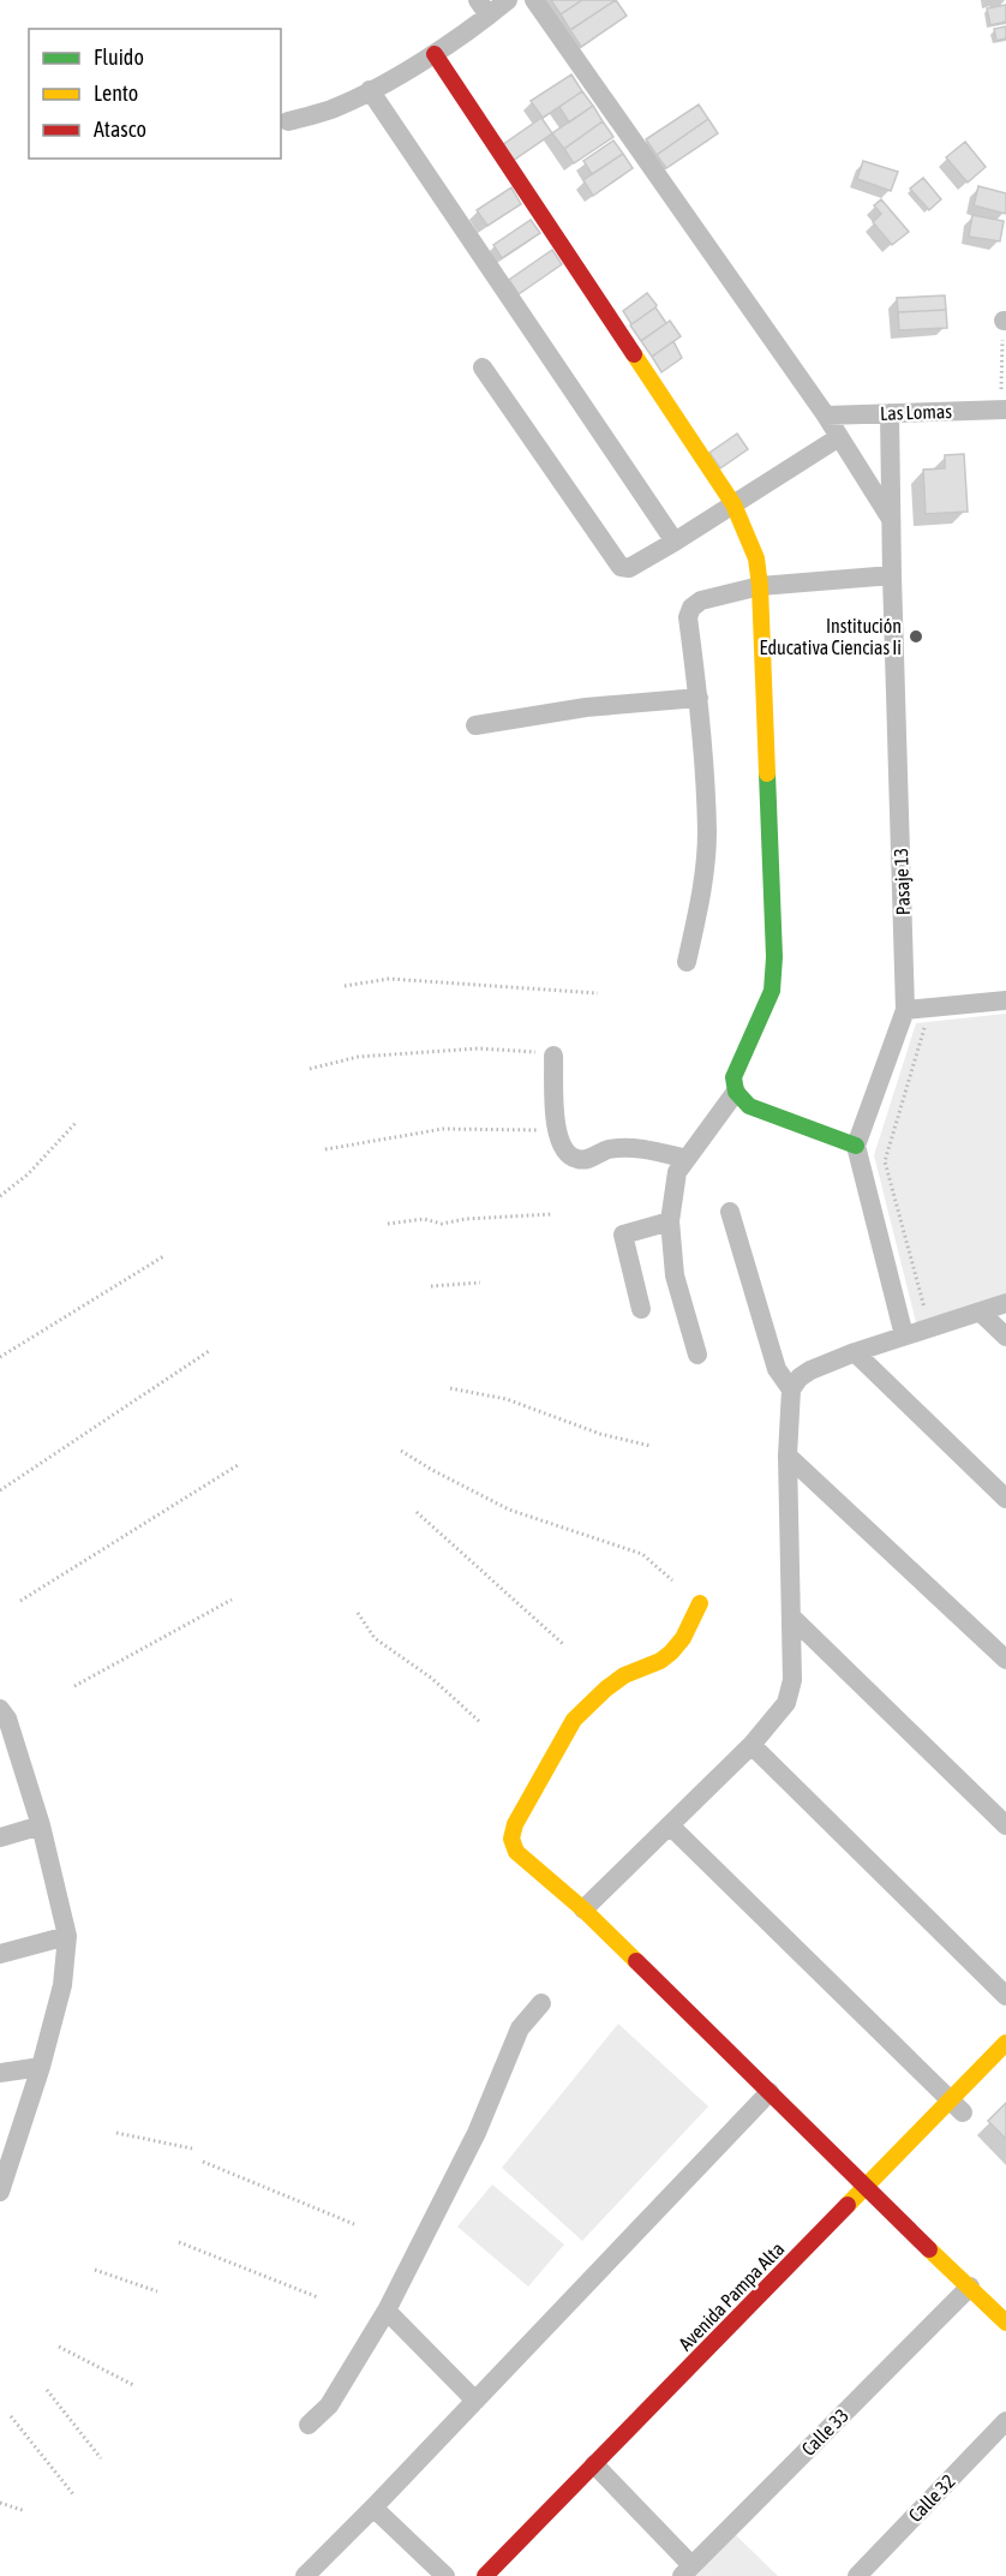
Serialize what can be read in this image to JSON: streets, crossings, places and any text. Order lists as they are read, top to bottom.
{
  "streets": {
    "street": [
      "Las Lomas",
      "Pasaje 13",
      "Avenida Pampa Alta",
      "Calle 33",
      "Calle 32"
    ]
  },
  "crossings": [
    ["Las Lomas", "Pasaje 13"]
  ],
  "places": ["Institución Educativa Ciencias Ii"],
  "legend": ["Fluido", "Lento", "Atasco"]
}
